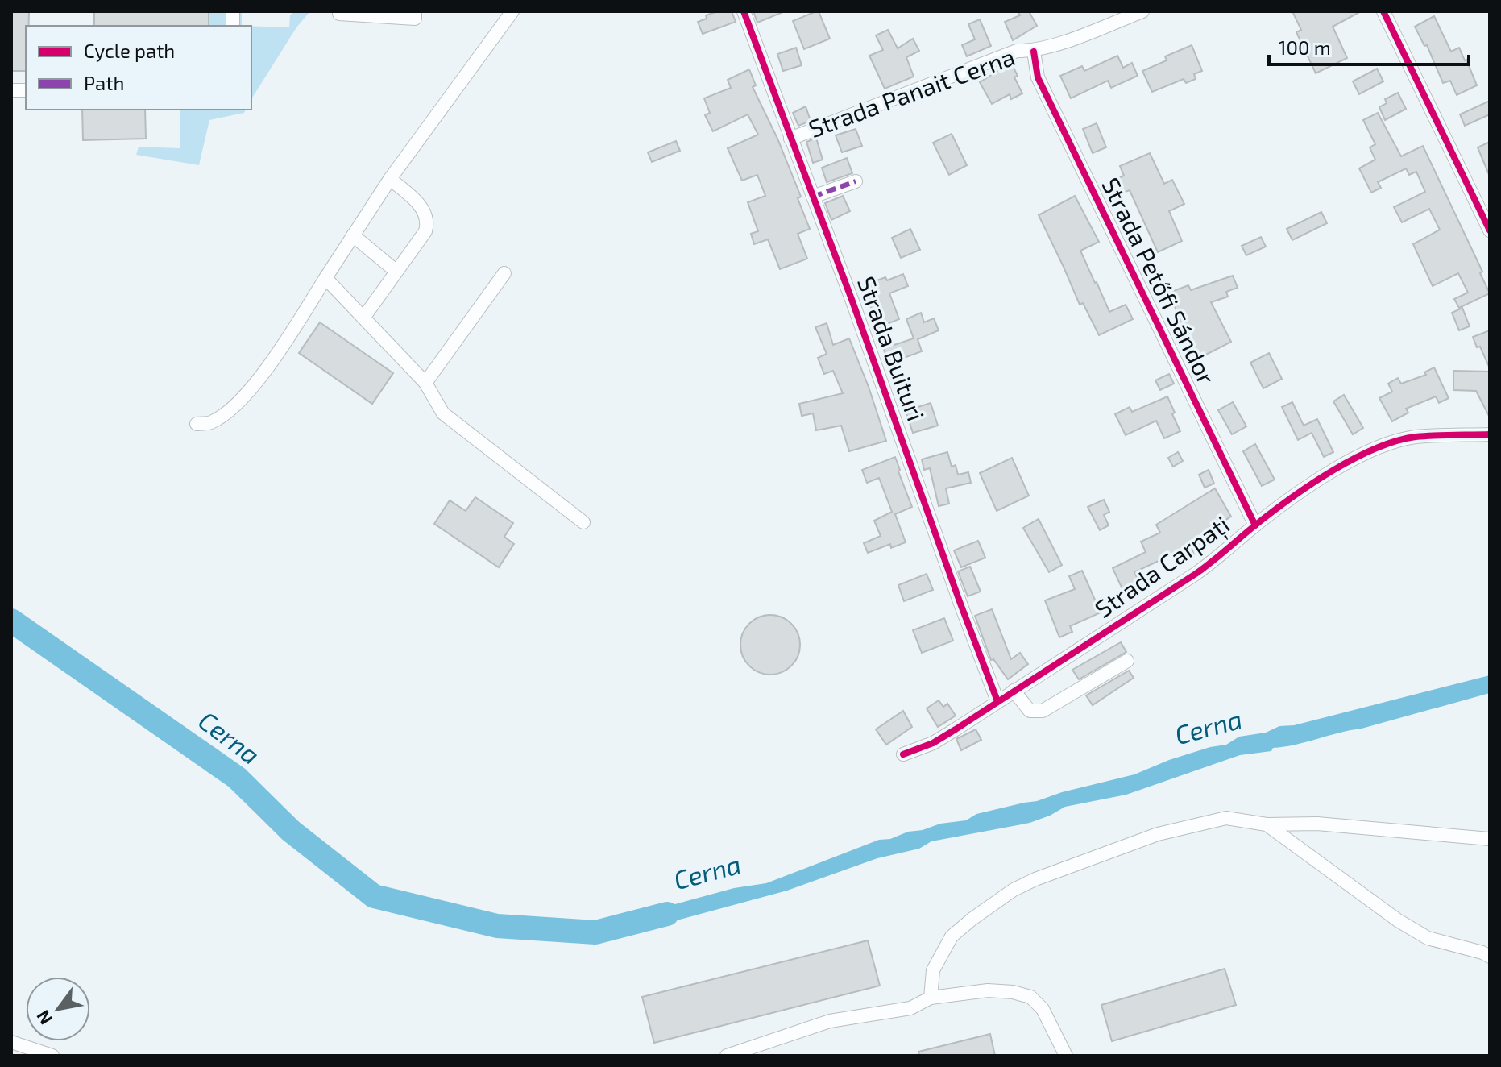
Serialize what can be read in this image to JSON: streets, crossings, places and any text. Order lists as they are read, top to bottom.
{
  "streets": {
    "street": [
      "Strada Panait Cerna",
      "Strada Petőfi Sándor",
      "Strada Buituri",
      "Strada Carpați"
    ]
  },
  "crossings": [
    ["Strada Panait Cerna", "Strada Petőfi Sándor"],
    ["Strada Panait Cerna", "Strada Buituri"],
    ["Strada Petőfi Sándor", "Strada Carpați"],
    ["Strada Buituri", "Strada Carpați"]
  ],
  "water": ["Cerna"],
  "legend": ["Cycle path", "Path"],
  "scale_bar": "100 m",
  "north": "bottom left"
}
